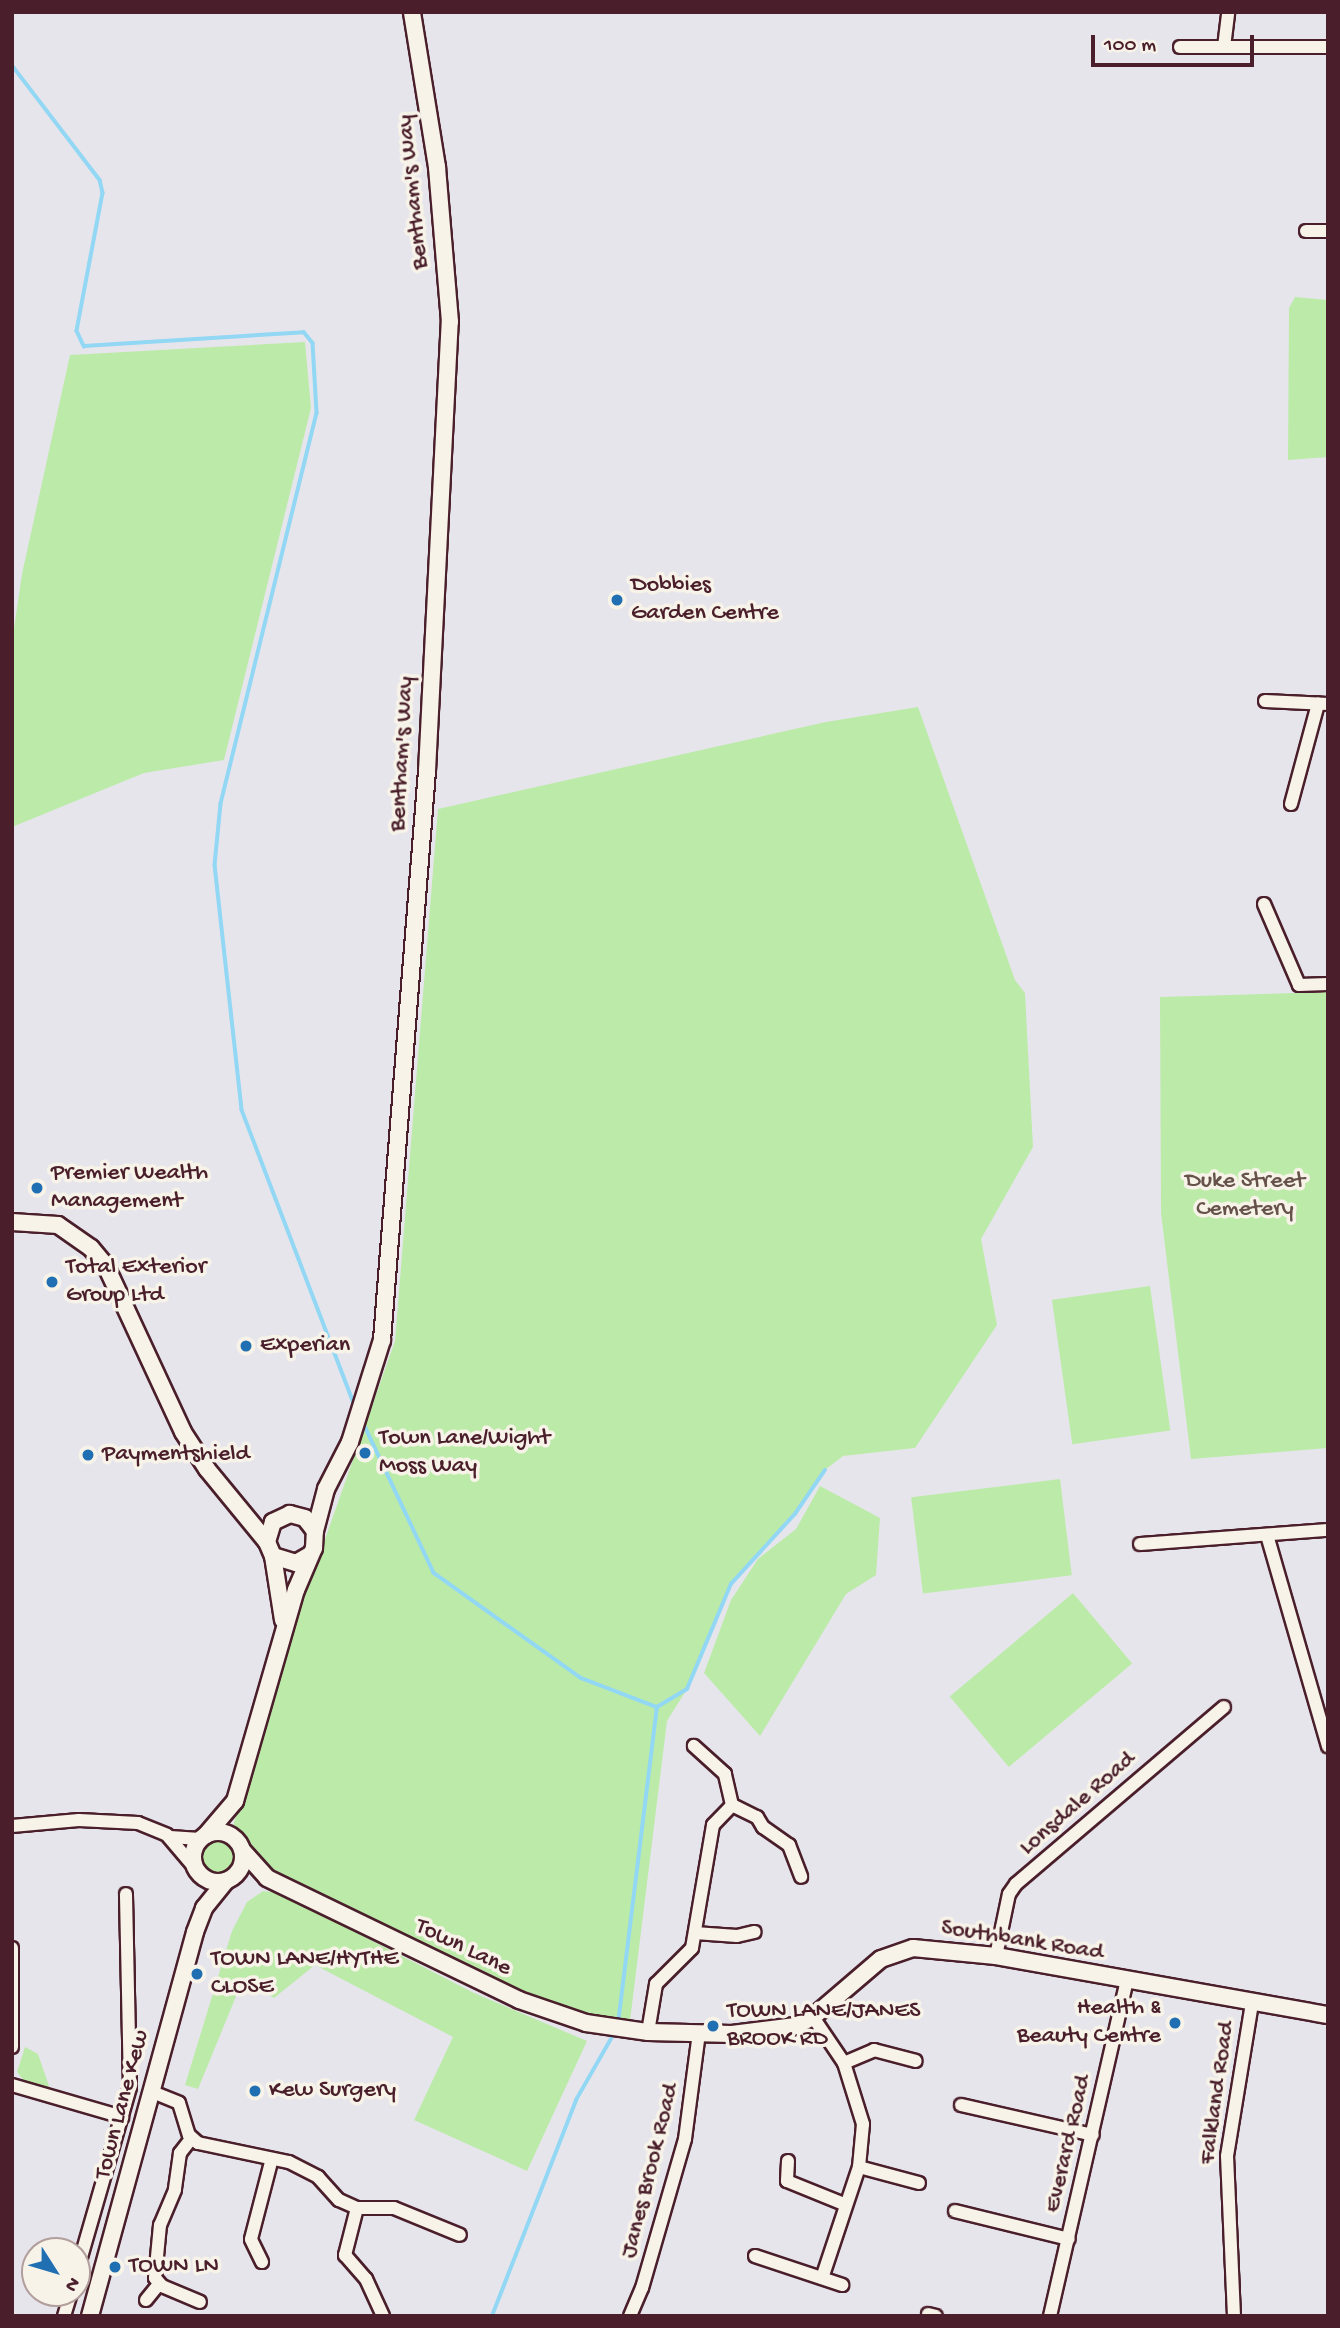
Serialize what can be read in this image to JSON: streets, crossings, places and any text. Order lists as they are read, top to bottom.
{
  "streets": {
    "street": [
      "Bentham's Way",
      "Lonsdale Road",
      "Southbank Road",
      "Town Lane",
      "Falkland Road",
      "Town Lane Kew",
      "Everard Road",
      "Janes Brook Road"
    ]
  },
  "crossings": [
    ["Lonsdale Road", "Southbank Road"],
    ["Southbank Road", "Town Lane"],
    ["Southbank Road", "Falkland Road"],
    ["Southbank Road", "Everard Road"],
    ["Southbank Road", "Janes Brook Road"],
    ["Town Lane", "Town Lane Kew"]
  ],
  "parks": ["Duke Street Cemetery"],
  "places": [
    "Dobbies Garden Centre",
    "Premier Wealth Management",
    "Total Exterior Group Ltd",
    "Experian",
    "Town Lane/Wight Moss Way",
    "Paymentshield",
    "TOWN LANE/HYTHE CLOSE",
    "Health & Beauty Centre",
    "TOWN LANE/JANES BROOK RD",
    "Kew Surgery",
    "TOWN LN"
  ],
  "scale_bar": "100 m",
  "north": "bottom right"
}
